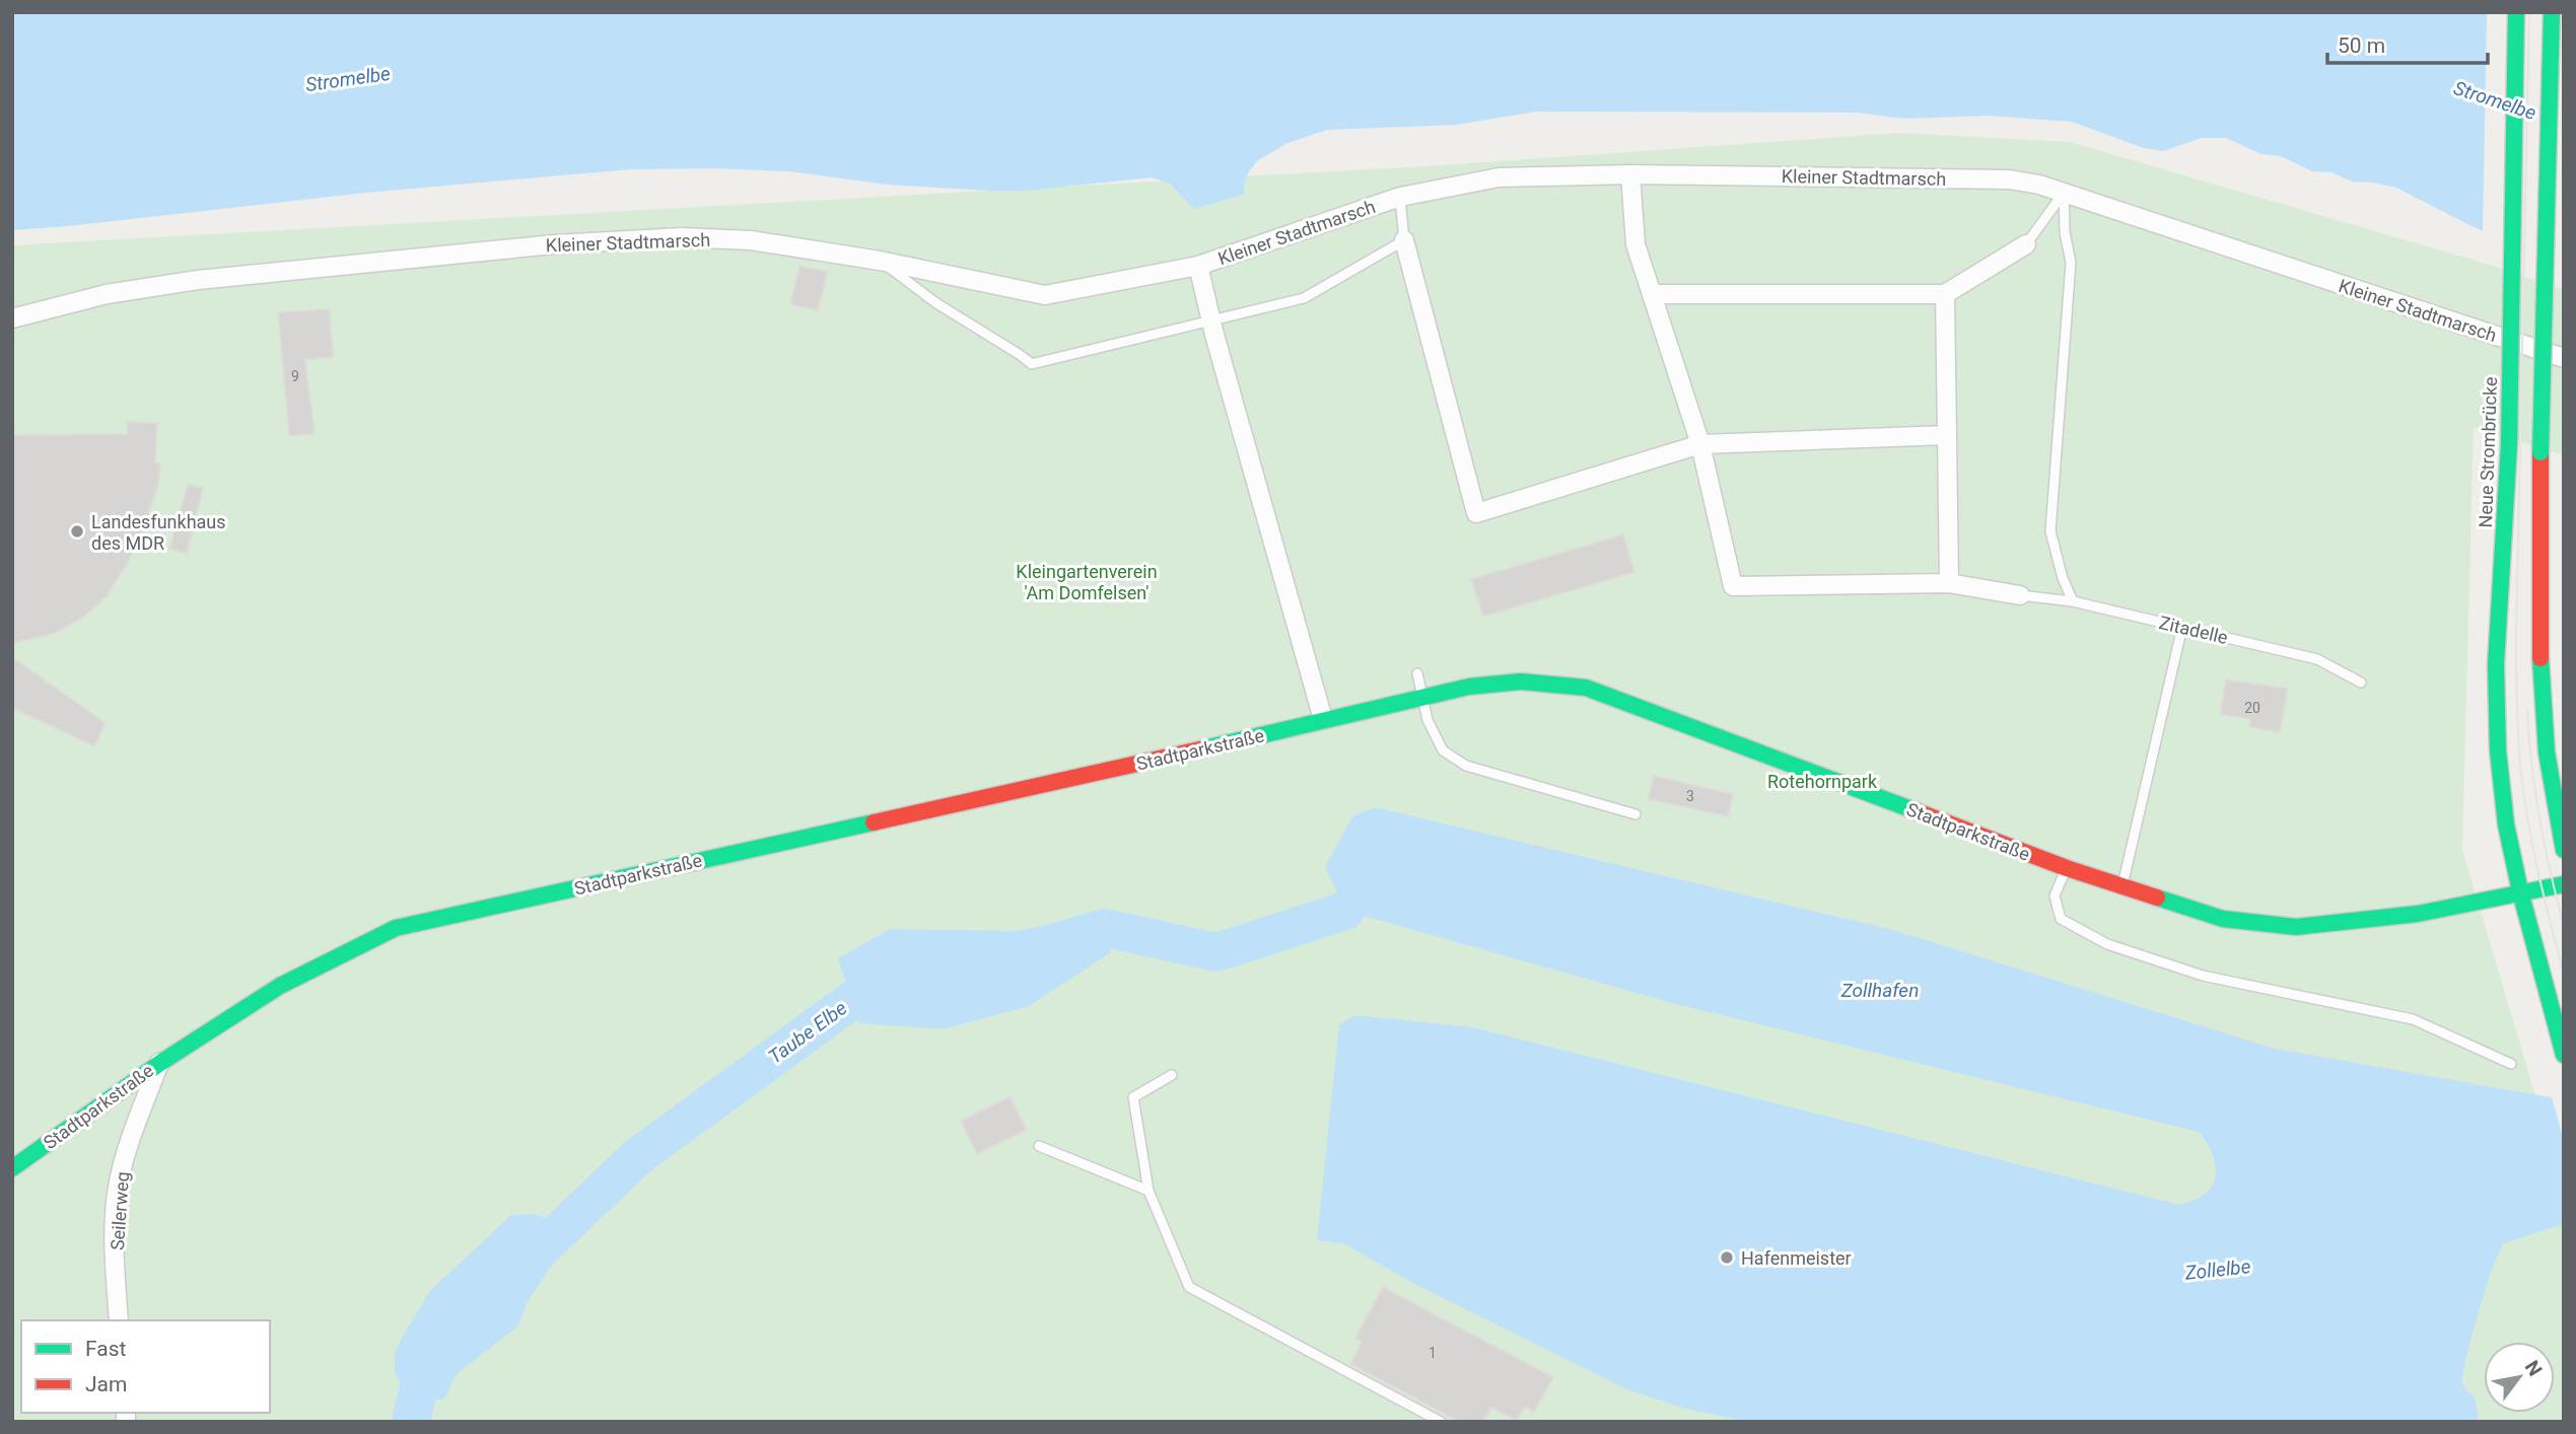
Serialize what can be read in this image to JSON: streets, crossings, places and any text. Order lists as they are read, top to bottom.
{
  "streets": {
    "street": [
      "Kleiner Stadtmarsch",
      "Neue Strombrücke",
      "Stadtparkstraße",
      "Seilerweg"
    ],
    "lane": ["Zitadelle"]
  },
  "crossings": [
    ["Neue Strombrücke", "Stadtparkstraße"],
    ["Stadtparkstraße", "Seilerweg"]
  ],
  "water": [
    "Stromelbe",
    "Zollhafen",
    "Taube Elbe",
    "Zollelbe"
  ],
  "parks": ["Kleingartenverein 'Am Domfelsen'", "Rotehornpark"],
  "places": ["Landesfunkhaus des MDR", "Hafenmeister"],
  "house_numbers": [
    "9",
    "20",
    "3",
    "1"
  ],
  "legend": ["Fast", "Jam"],
  "scale_bar": "50 m",
  "north": "top right"
}
